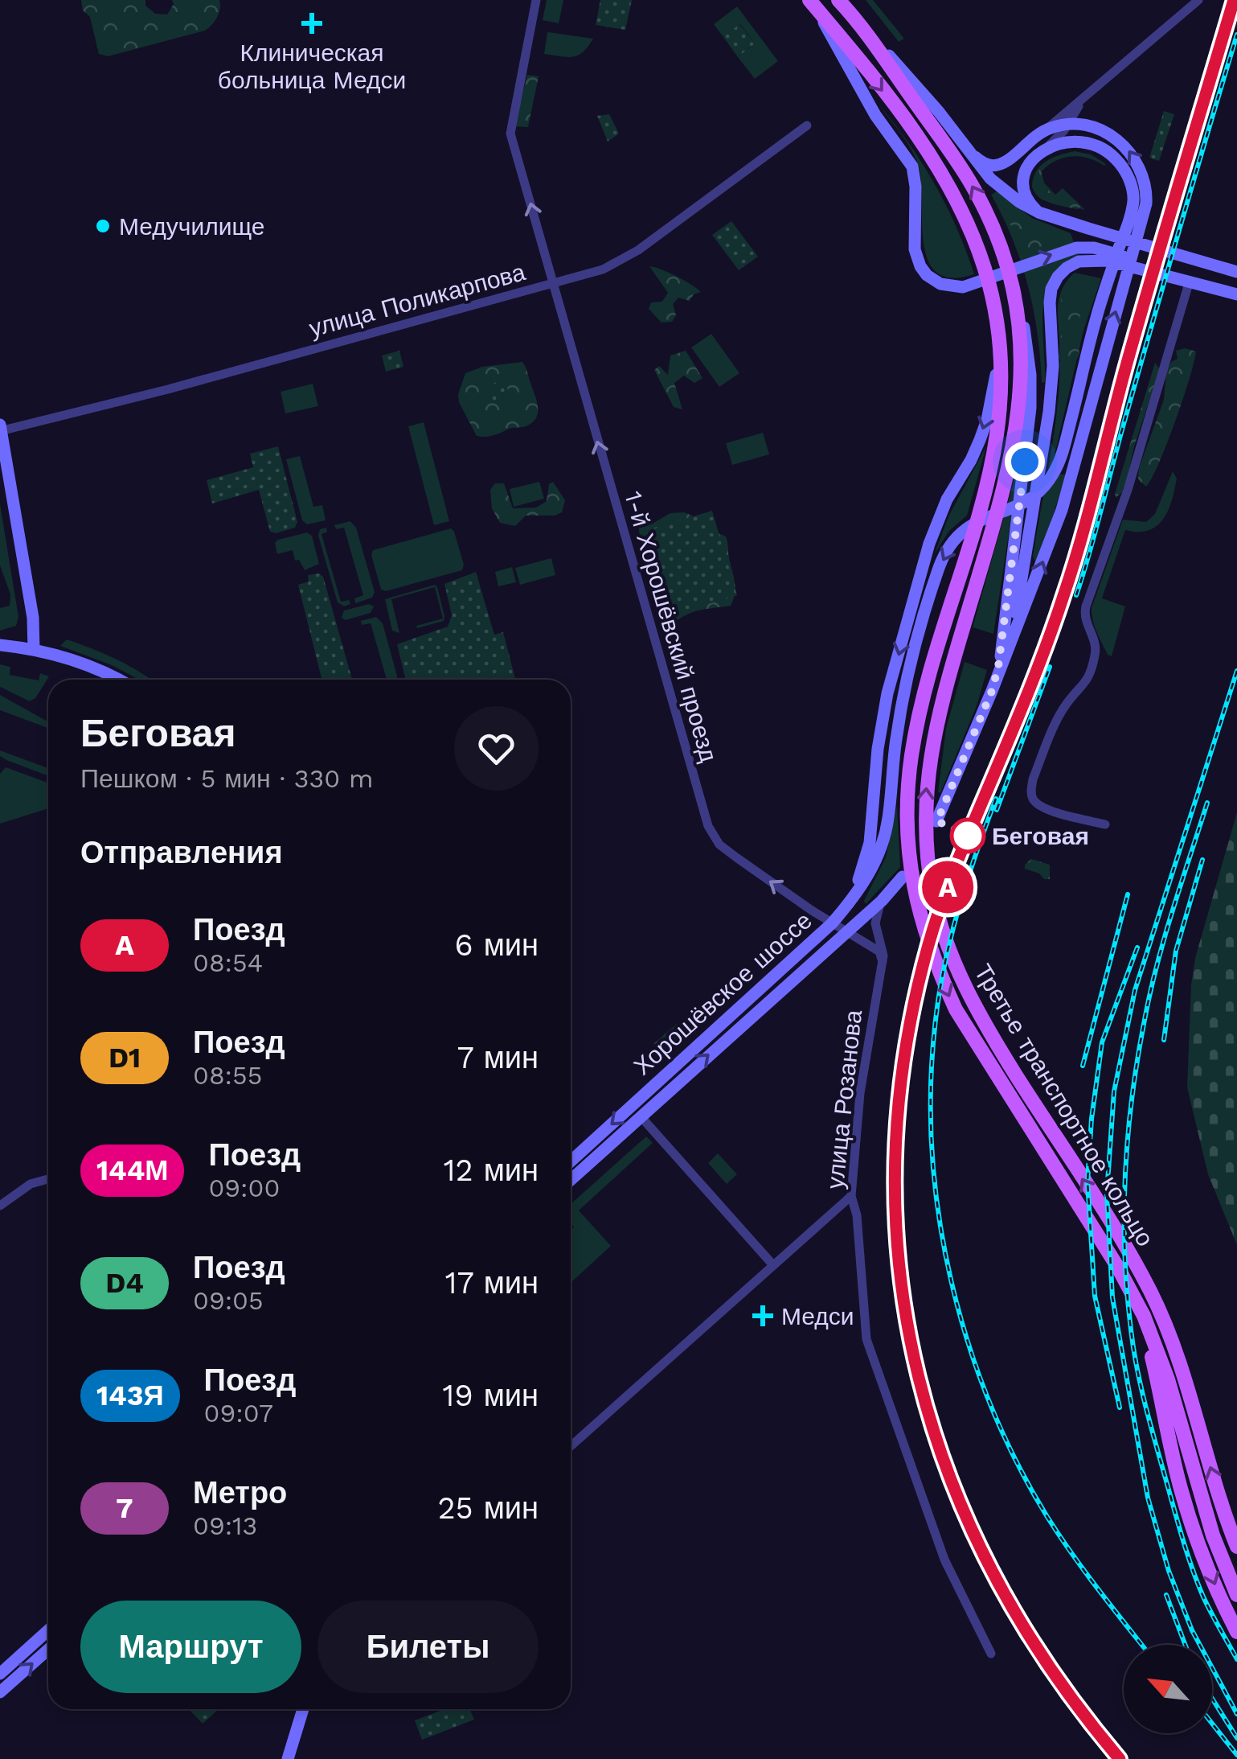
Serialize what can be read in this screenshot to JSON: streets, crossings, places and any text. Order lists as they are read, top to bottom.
{
  "streets": {
    "main road": ["Хорошёвское шоссе", "Третье транспортное кольцо"],
    "street": ["улица Поликарпова", "1-й Хорошёвский проезд", "улица Розанова"]
  },
  "crossings": [
    ["улица Поликарпова", "1-й Хорошёвский проезд"],
    ["1-й Хорошёвский проезд", "Хорошёвское шоссе"]
  ],
  "one_way": ["1-й Хорошёвский проезд"],
  "places": {
    "health": ["Клиническая больница Медси", "Медси"],
    "other": ["Медучилище", "Беговая"]
  },
  "north": "top left",
  "page": {
    "on_map": "A",
    "heading": [
      ["Беговая", "Пешком · 5 мин · 330 m"],
      "Отправления"
    ],
    "list": [
      {
        "mark": "A",
        "name": "Поезд",
        "note": "08:54",
        "value": "6 мин"
      },
      {
        "mark": "D1",
        "name": "Поезд",
        "note": "08:55",
        "value": "7 мин"
      },
      {
        "mark": "144М",
        "name": "Поезд",
        "note": "09:00",
        "value": "12 мин"
      },
      {
        "mark": "D4",
        "name": "Поезд",
        "note": "09:05",
        "value": "17 мин"
      },
      {
        "mark": "143Я",
        "name": "Поезд",
        "note": "09:07",
        "value": "19 мин"
      },
      {
        "mark": "7",
        "name": "Метро",
        "note": "09:13",
        "value": "25 мин"
      }
    ],
    "buttons": ["Маршрут", "Билеты"]
  }
}
